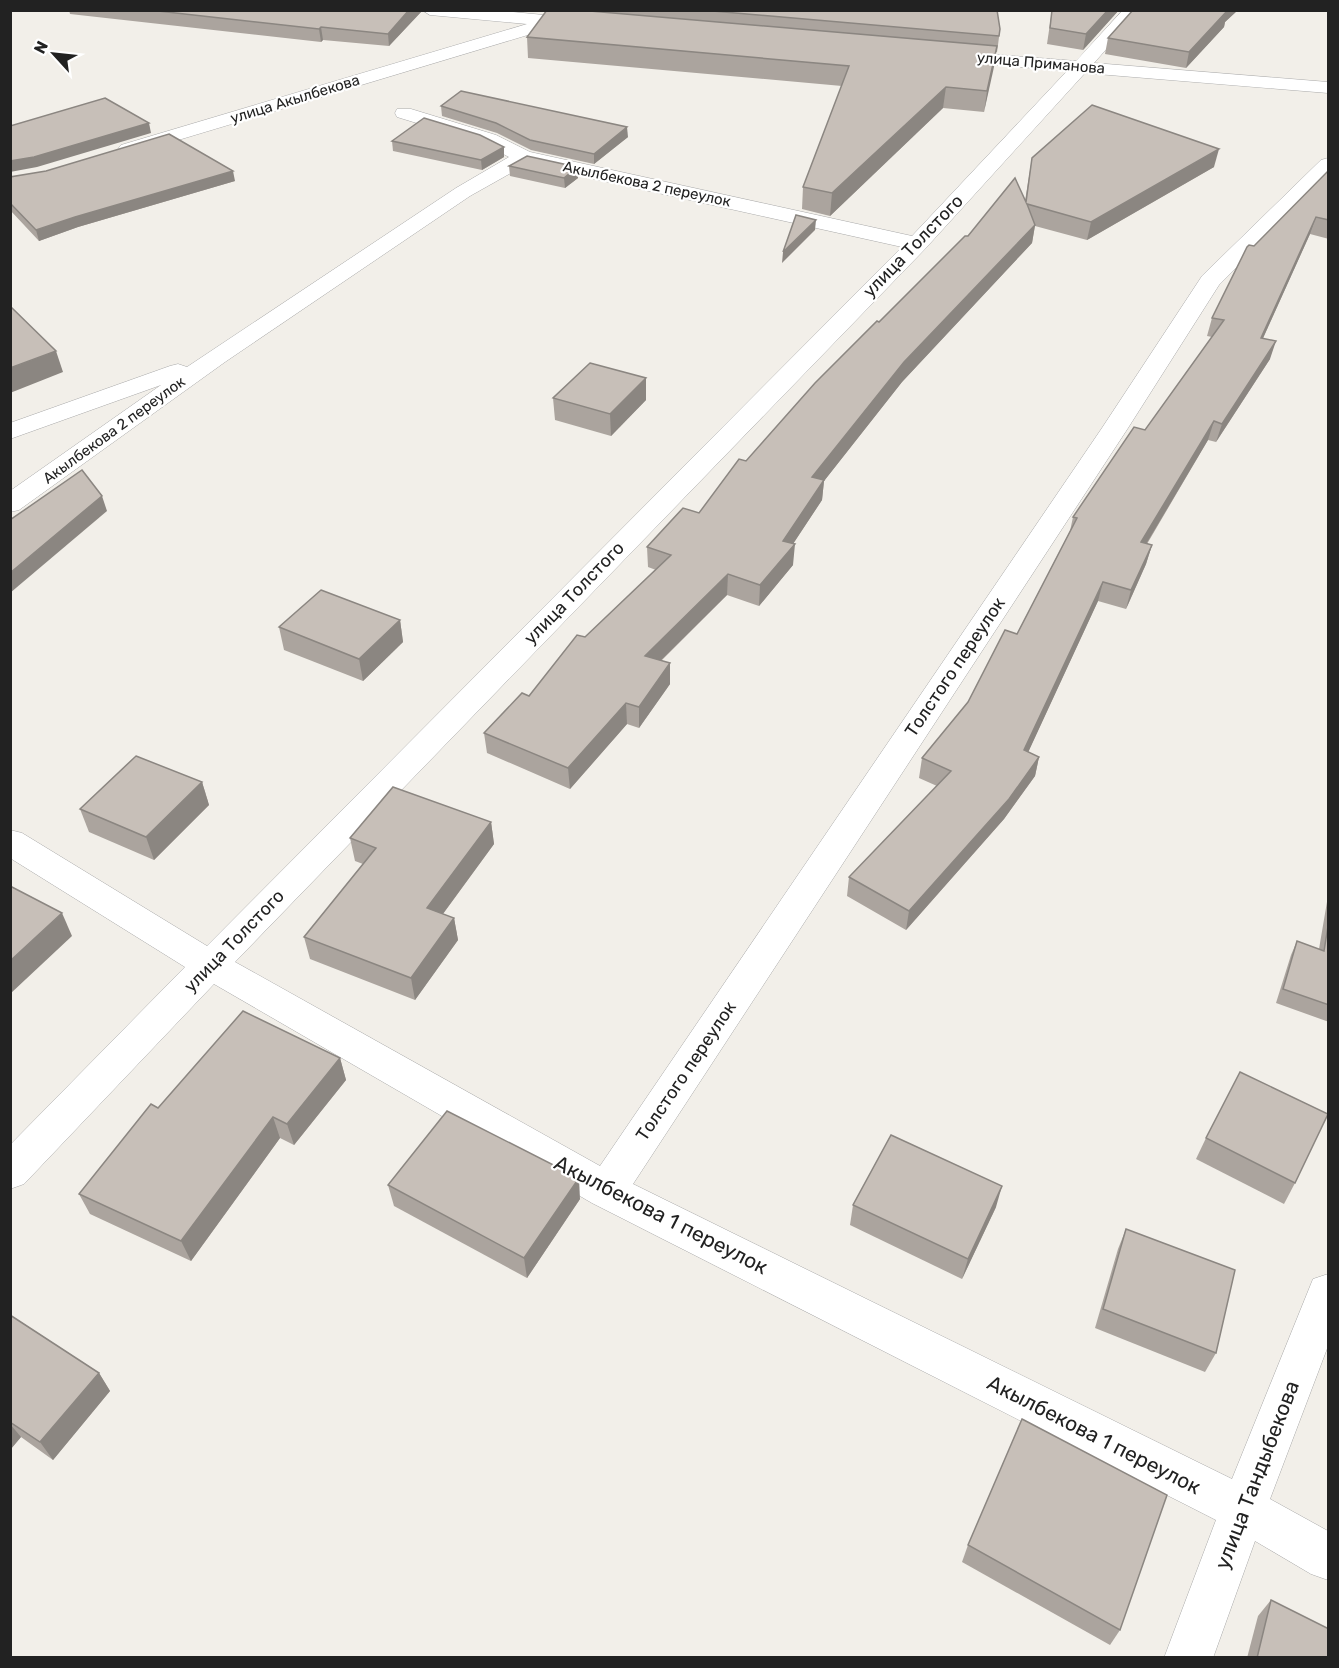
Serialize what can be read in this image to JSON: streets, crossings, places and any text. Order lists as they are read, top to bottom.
{
  "streets": {
    "street": [
      "улица Приманова",
      "улица Акылбекова",
      "Акылбекова 2 переулок",
      "улица Толстого",
      "Толстого переулок",
      "Акылбекова 1 переулок",
      "улица Тандыбекова"
    ]
  },
  "crossings": [
    ["улица Приманова", "улица Толстого"],
    ["Акылбекова 2 переулок", "улица Толстого"],
    ["улица Толстого", "Акылбекова 1 переулок"],
    ["Толстого переулок", "Акылбекова 1 переулок"],
    ["Акылбекова 1 переулок", "улица Тандыбекова"]
  ],
  "north": "top left"
}
